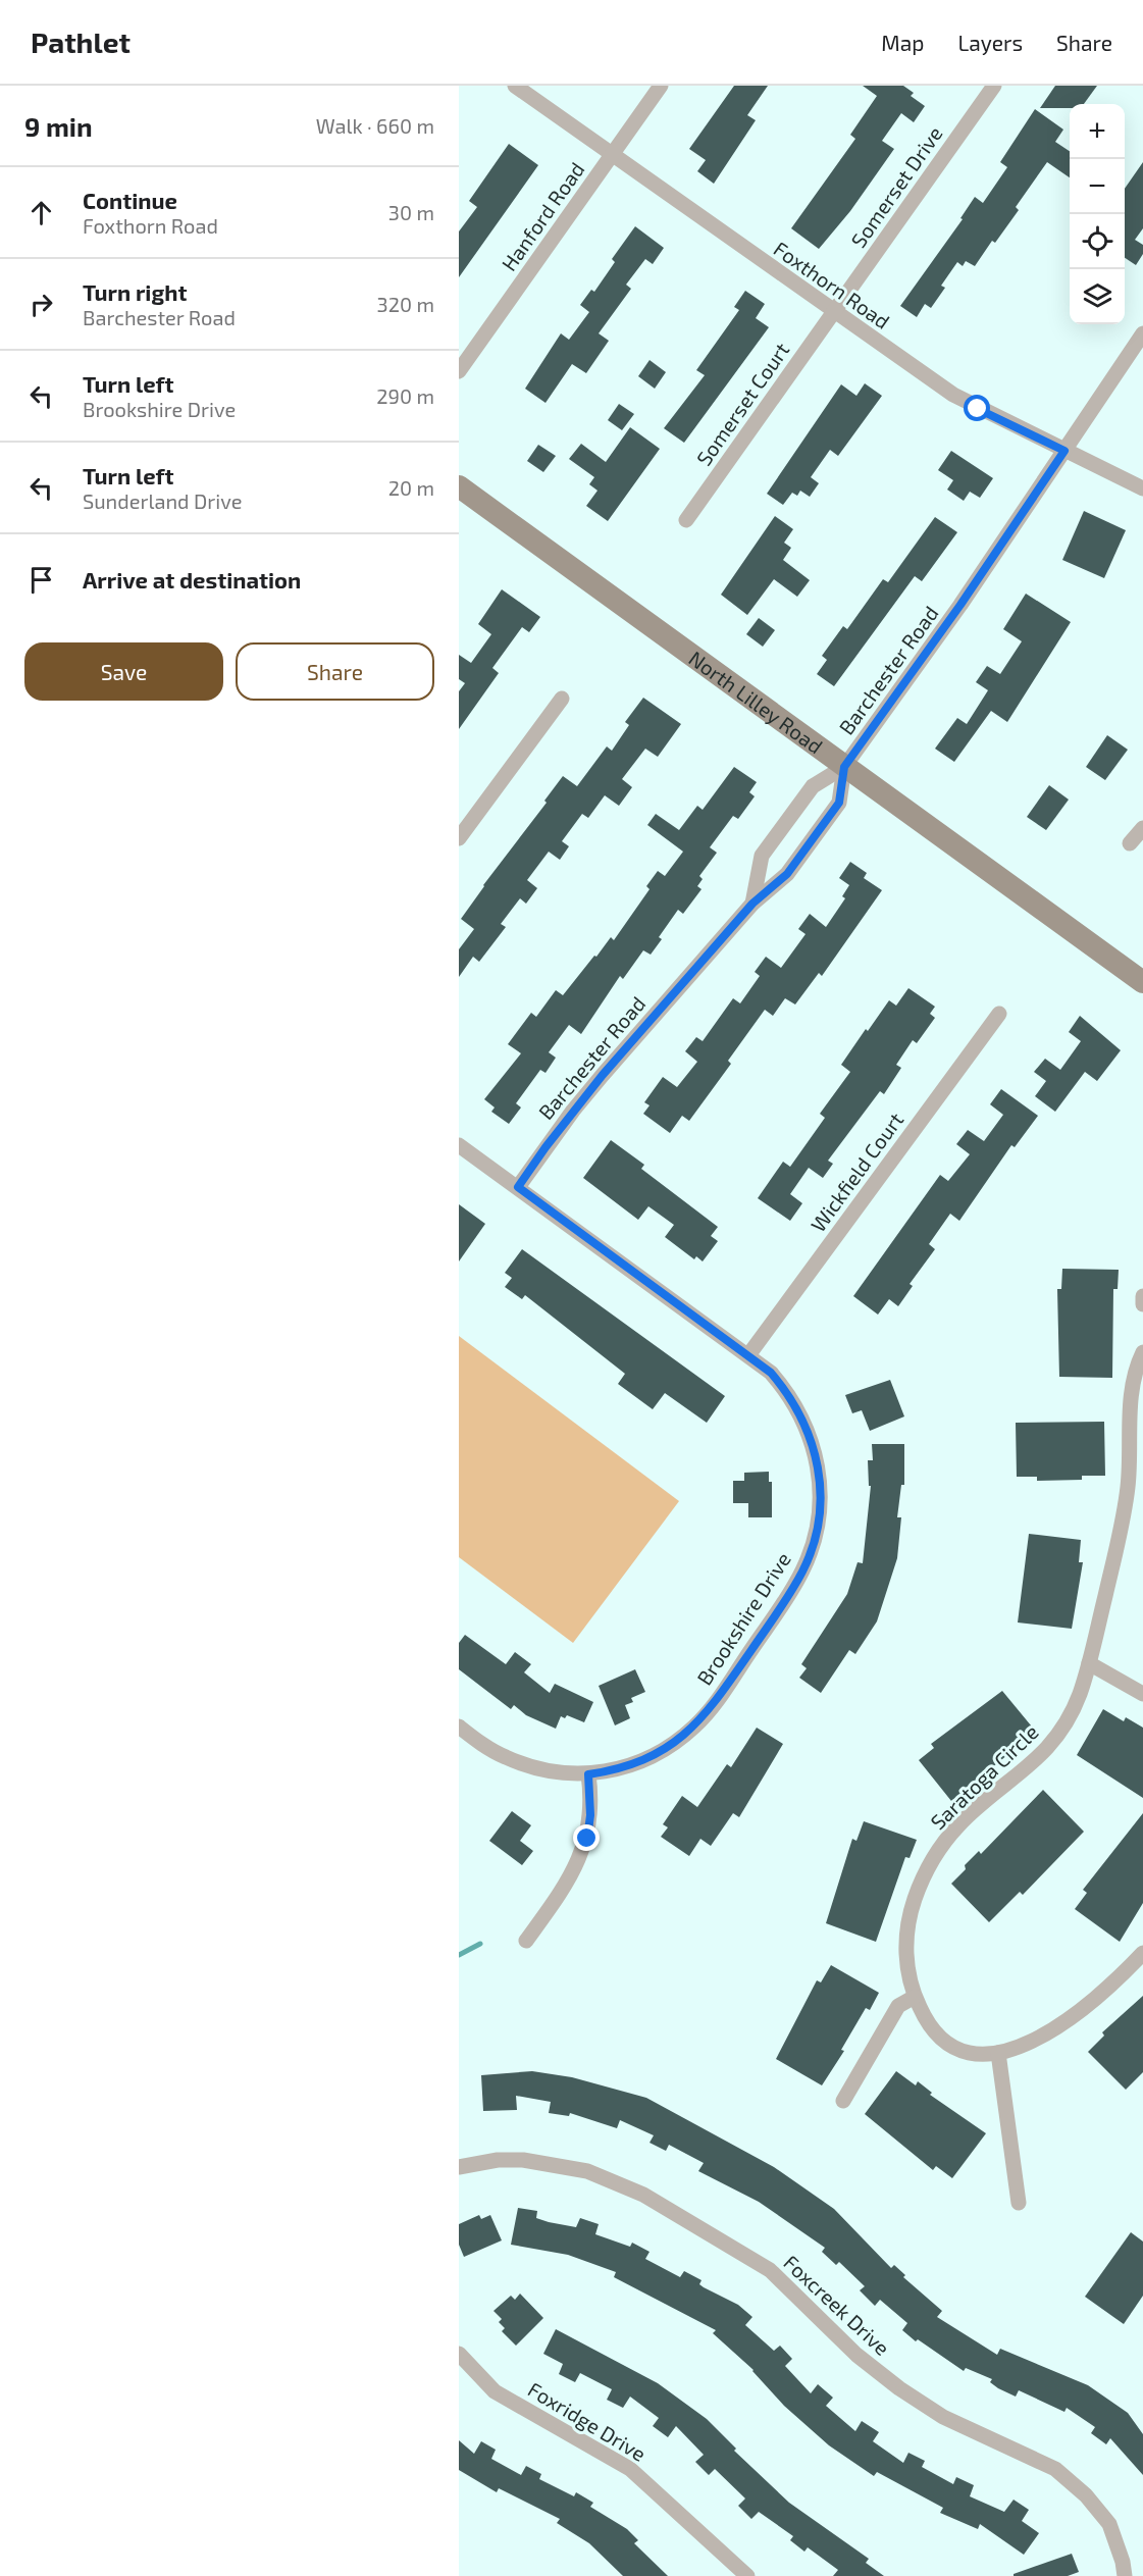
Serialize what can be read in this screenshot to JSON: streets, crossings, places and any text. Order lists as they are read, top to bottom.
{
  "streets": {
    "street": [
      "Somerset Drive",
      "Hanford Road",
      "Foxthorn Road",
      "Somerset Court",
      "Barchester Road",
      "North Lilley Road",
      "Wickfield Court",
      "Brookshire Drive",
      "Saratoga Circle",
      "Foxcreek Drive",
      "Foxridge Drive"
    ]
  },
  "crossings": [
    ["Somerset Drive", "Foxthorn Road"],
    ["Somerset Drive", "Somerset Court"],
    ["Hanford Road", "Foxthorn Road"],
    ["Foxthorn Road", "Somerset Court"],
    ["Foxthorn Road", "Barchester Road"],
    ["Barchester Road", "North Lilley Road"],
    ["Barchester Road", "Brookshire Drive"],
    ["Wickfield Court", "Brookshire Drive"]
  ],
  "page": {
    "header": "Pathlet",
    "nav": ["Map", "Layers", "Share"],
    "heading": ["9 min", "Walk · 660 m"],
    "map_buttons": ["+", "−"],
    "list": [
      ["Continue", "Foxthorn Road", "30 m"],
      ["Turn right", "Barchester Road", "320 m"],
      ["Turn left", "Brookshire Drive", "290 m"],
      ["Turn left", "Sunderland Drive", "20 m"],
      "Arrive at destination"
    ],
    "buttons": ["Save", "Share"]
  }
}
